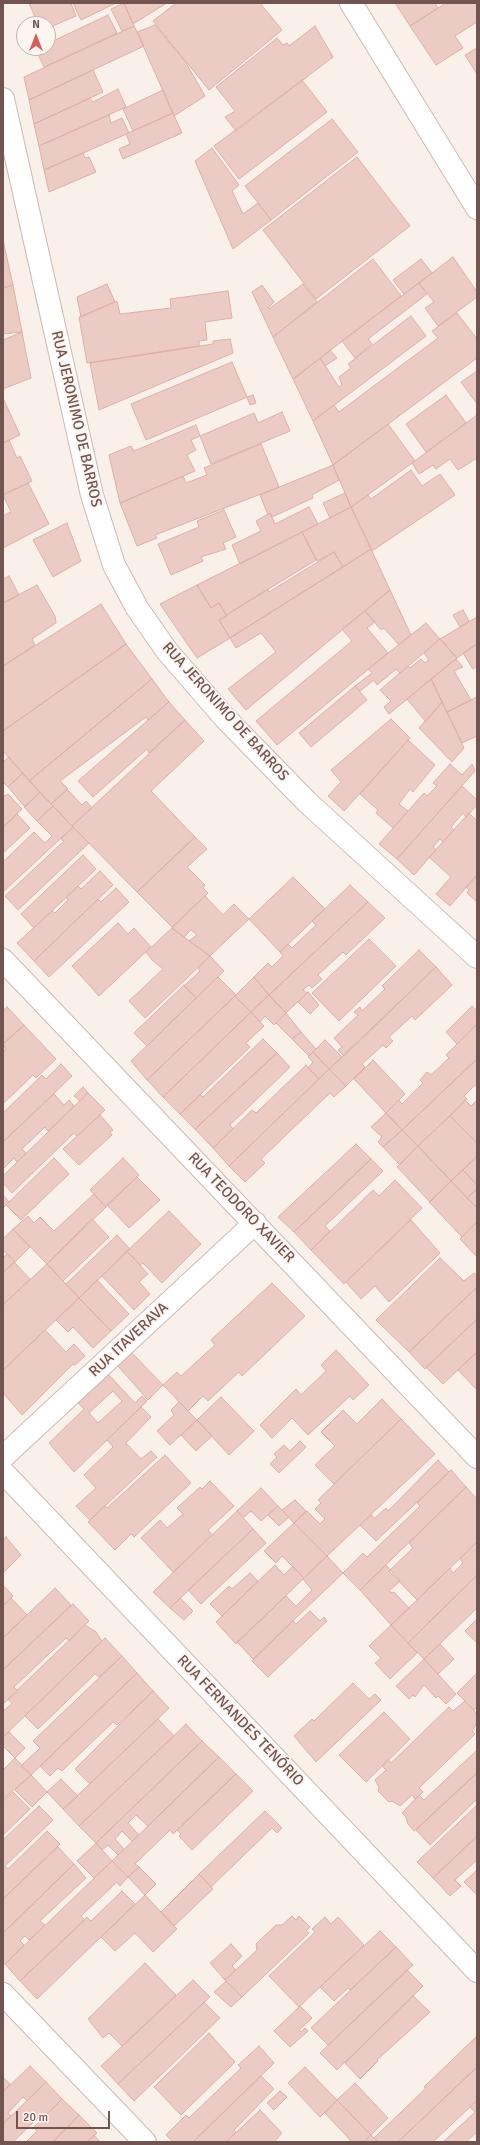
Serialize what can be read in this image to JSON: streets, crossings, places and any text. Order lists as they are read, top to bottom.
{
  "streets": {
    "street": [
      "RUA JERONIMO DE BARROS",
      "RUA TEODORO XAVIER",
      "RUA ITAVERAVA",
      "RUA FERNANDES TENÓRIO"
    ]
  },
  "crossings": [
    ["RUA TEODORO XAVIER", "RUA ITAVERAVA"]
  ],
  "scale_bar": "20 m",
  "north": "top"
}
